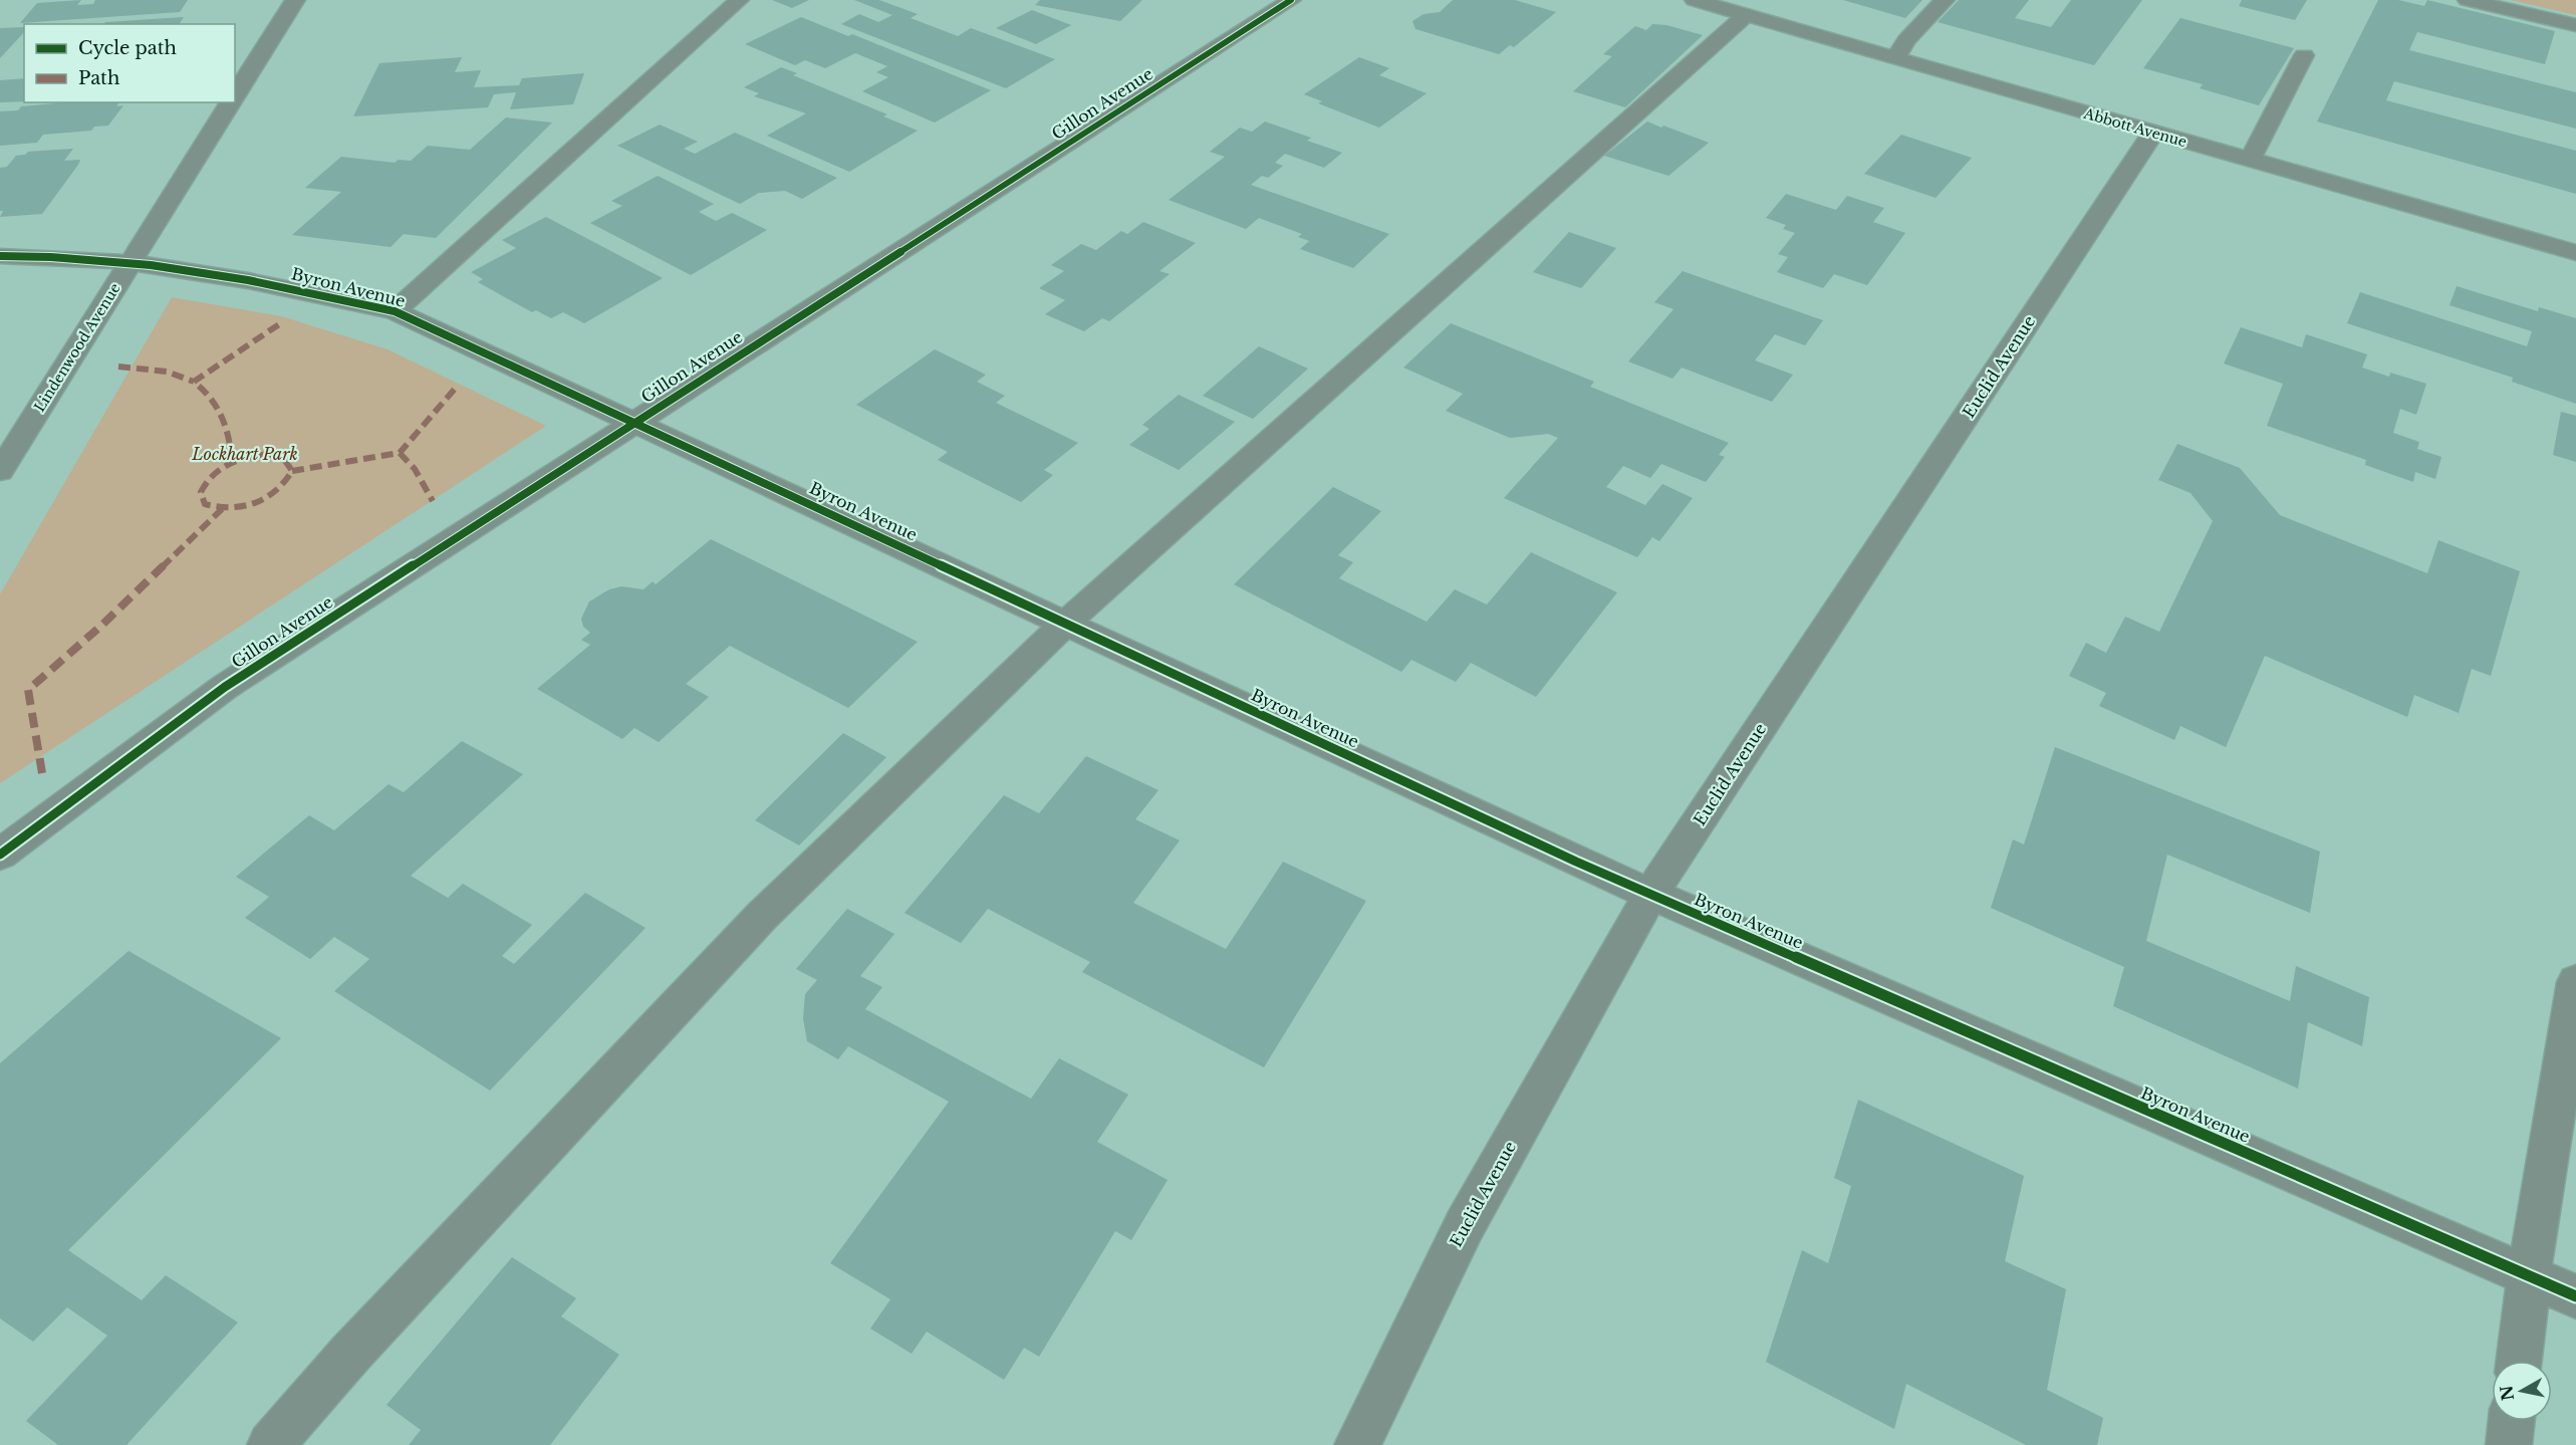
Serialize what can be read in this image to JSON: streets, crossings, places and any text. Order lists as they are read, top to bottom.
{
  "streets": {
    "street": [
      "Gillon Avenue",
      "Abbott Avenue",
      "Byron Avenue",
      "Lindenwood Avenue",
      "Euclid Avenue"
    ]
  },
  "crossings": [
    ["Gillon Avenue", "Byron Avenue"],
    ["Abbott Avenue", "Euclid Avenue"],
    ["Byron Avenue", "Lindenwood Avenue"],
    ["Byron Avenue", "Euclid Avenue"]
  ],
  "parks": ["Lockhart Park"],
  "legend": ["Cycle path", "Path"],
  "north": "left"
}
